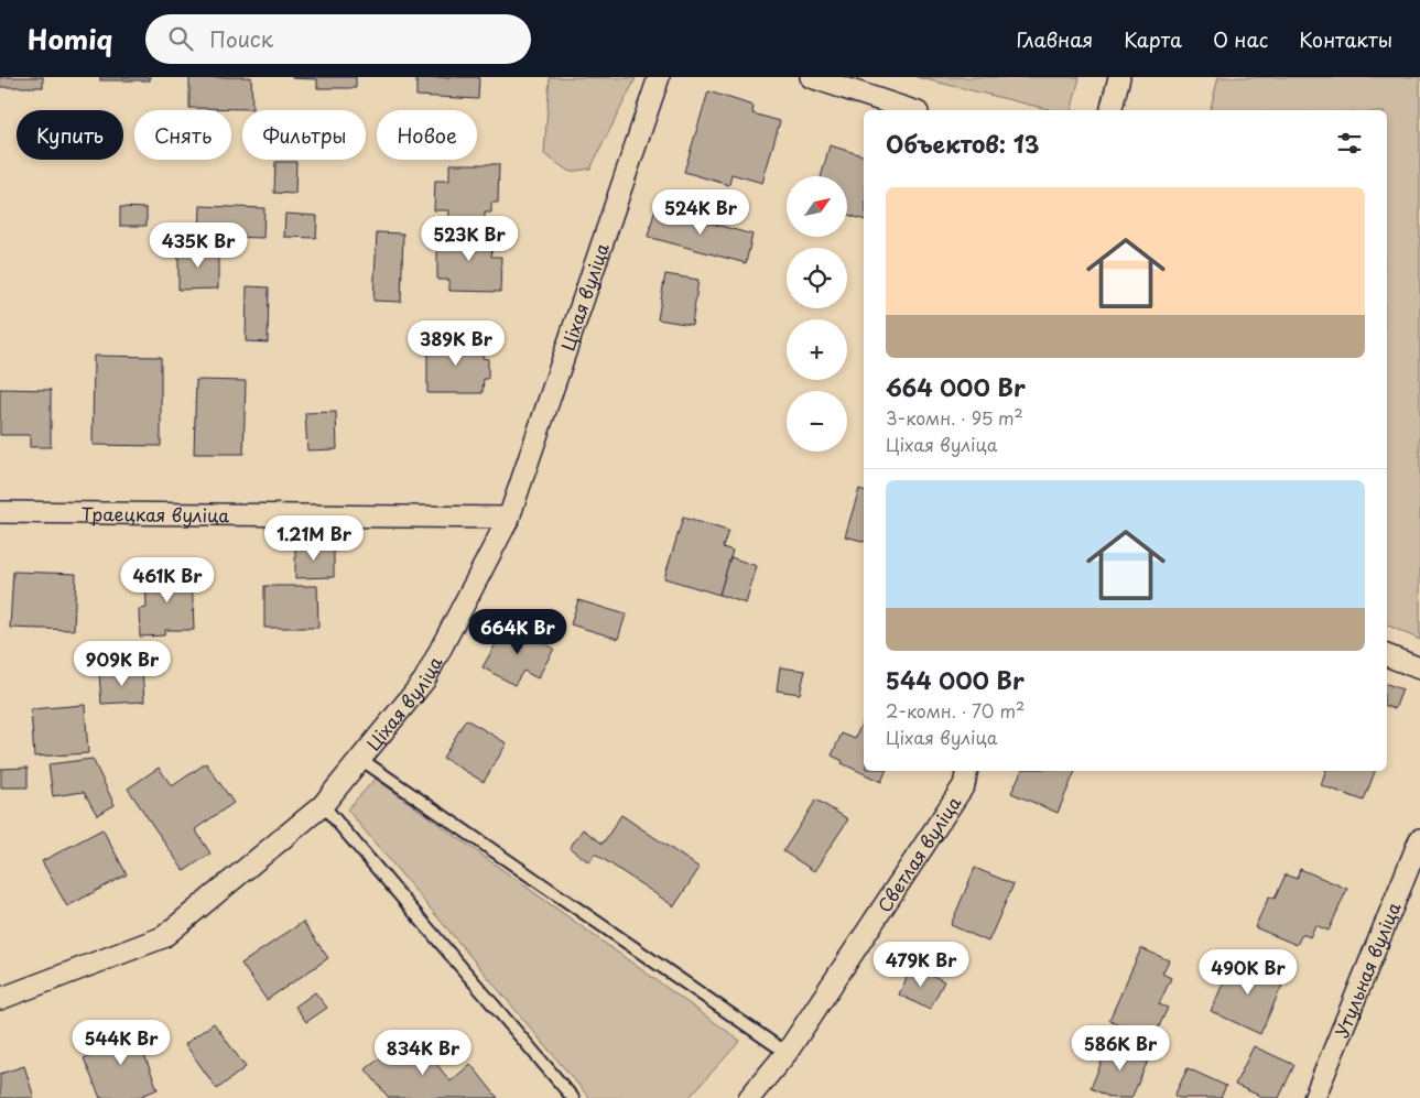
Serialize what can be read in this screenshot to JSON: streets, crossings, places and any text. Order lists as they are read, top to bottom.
{
  "streets": {
    "street": [
      "Ціхая вуліца",
      "Траецкая вуліца",
      "Светлая вуліца",
      "Утульная вуліца"
    ]
  },
  "crossings": [
    ["Ціхая вуліца", "Траецкая вуліца"]
  ],
  "north": "top right",
  "page": {
    "header": "Homiq",
    "search": "Поиск",
    "nav": [
      "Главная",
      "Карта",
      "О нас",
      "Контакты"
    ],
    "chip": [
      "Купить",
      "Снять",
      "Фильтры",
      "Новое"
    ],
    "heading": "Объектов: 13",
    "map_buttons": ["+", "−"],
    "list": [
      {
        "name": "664 000 Br",
        "note": "3-комн. · 95 m² · Ціхая вуліца"
      },
      {
        "name": "544 000 Br",
        "note": "2-комн. · 70 m² · Ціхая вуліца"
      }
    ],
    "price": [
      "524K Br",
      "523K Br",
      "435K Br",
      "389K Br",
      "1.21M Br",
      "461K Br",
      "664K Br",
      "909K Br",
      "479K Br",
      "490K Br",
      "544K Br",
      "586K Br",
      "834K Br"
    ]
  }
}
